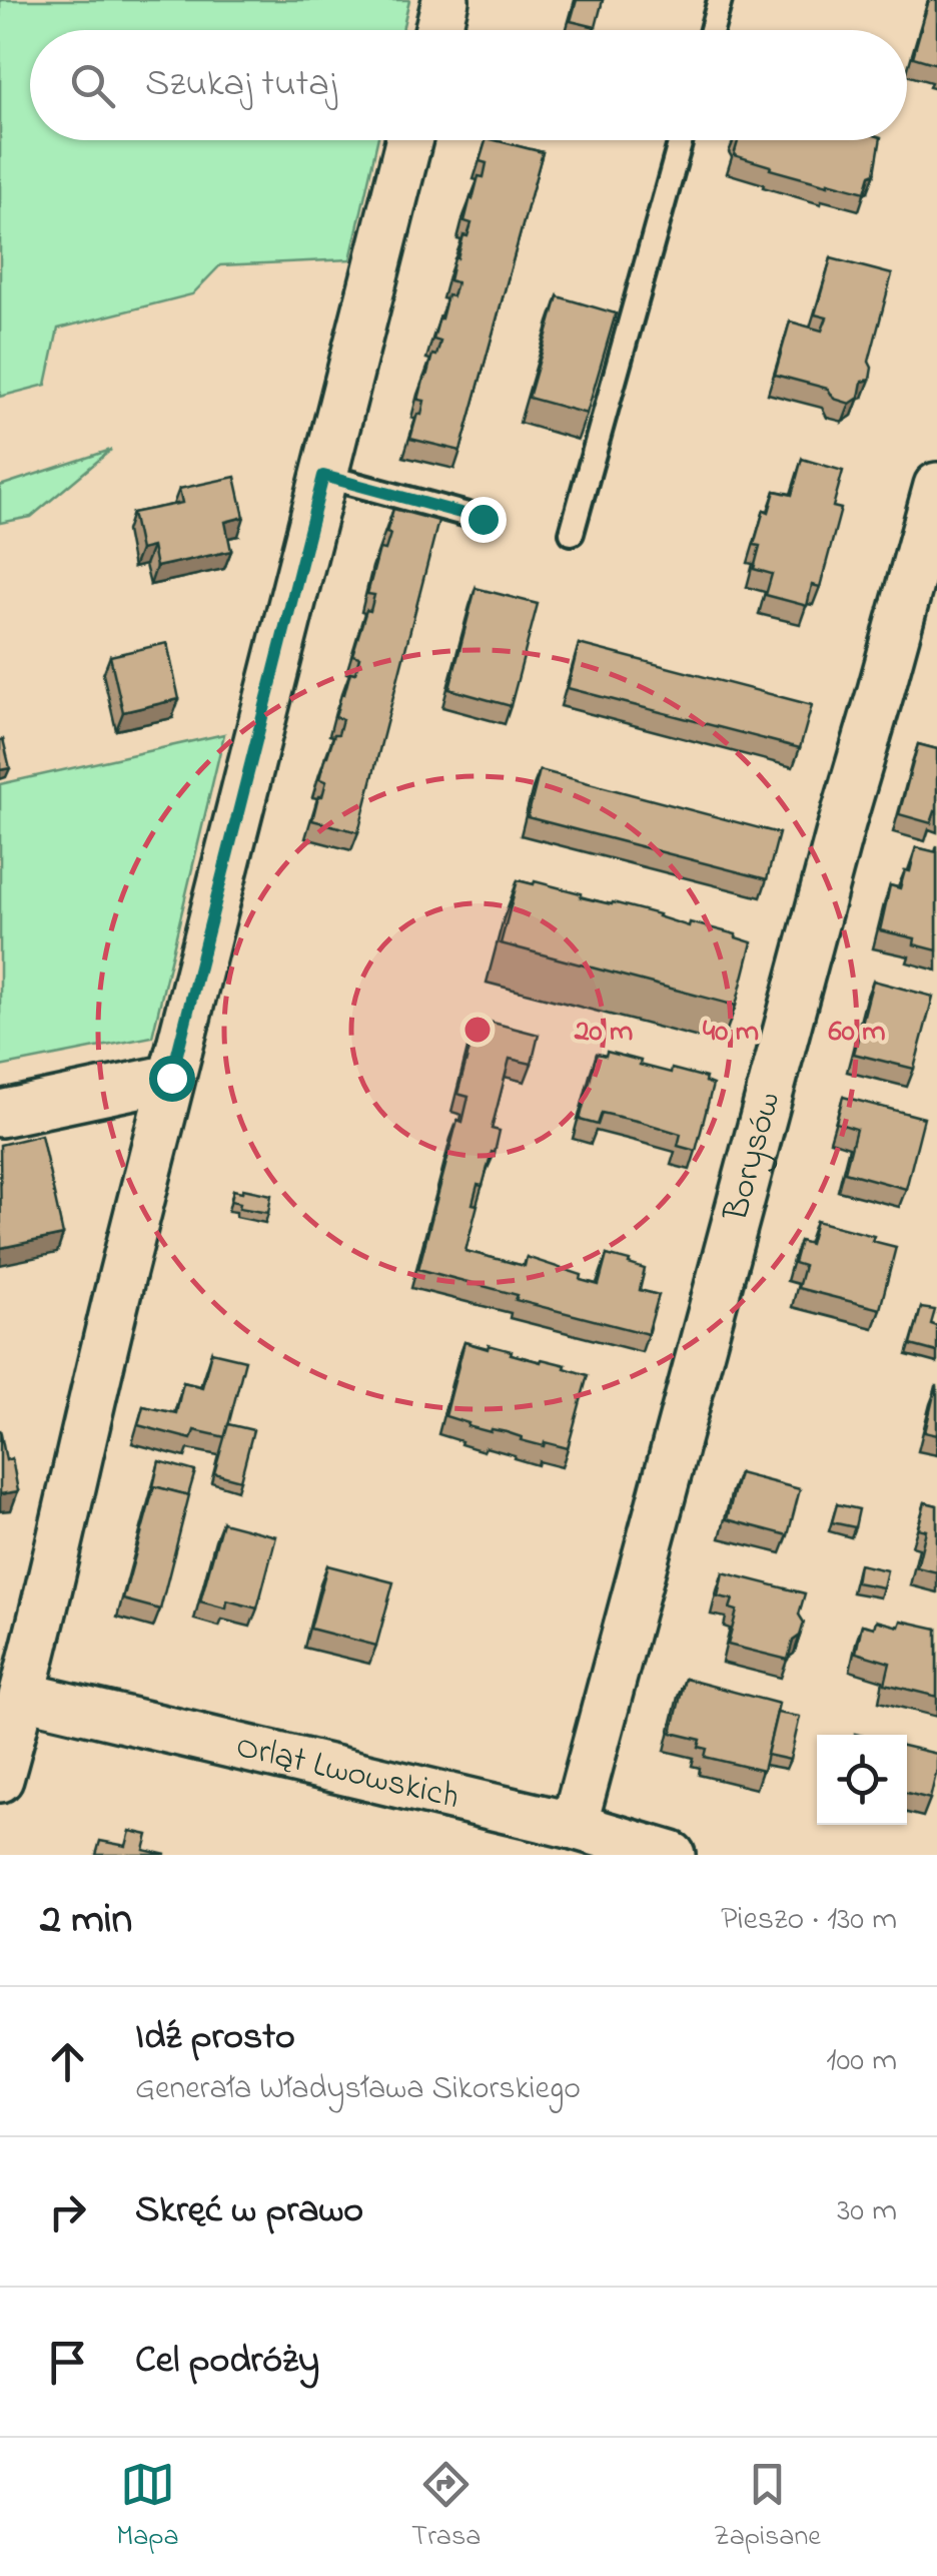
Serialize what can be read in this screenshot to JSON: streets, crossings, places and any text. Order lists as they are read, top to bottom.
{
  "streets": {
    "street": ["Borysów", "Orląt Lwowskich"]
  },
  "crossings": [
    ["Borysów", "Orląt Lwowskich"]
  ],
  "page": {
    "search": "Szukaj tutaj",
    "heading": ["2 min", "Pieszo · 130 m"],
    "list": [
      ["Idź prosto", "Generała Władysława Sikorskiego", "100 m"],
      ["Skręć w prawo", "30 m"],
      "Cel podróży"
    ],
    "nav": ["Mapa", "Trasa", "Zapisane"]
  },
  "rings": ["20 m", "40 m", "60 m"]
}
